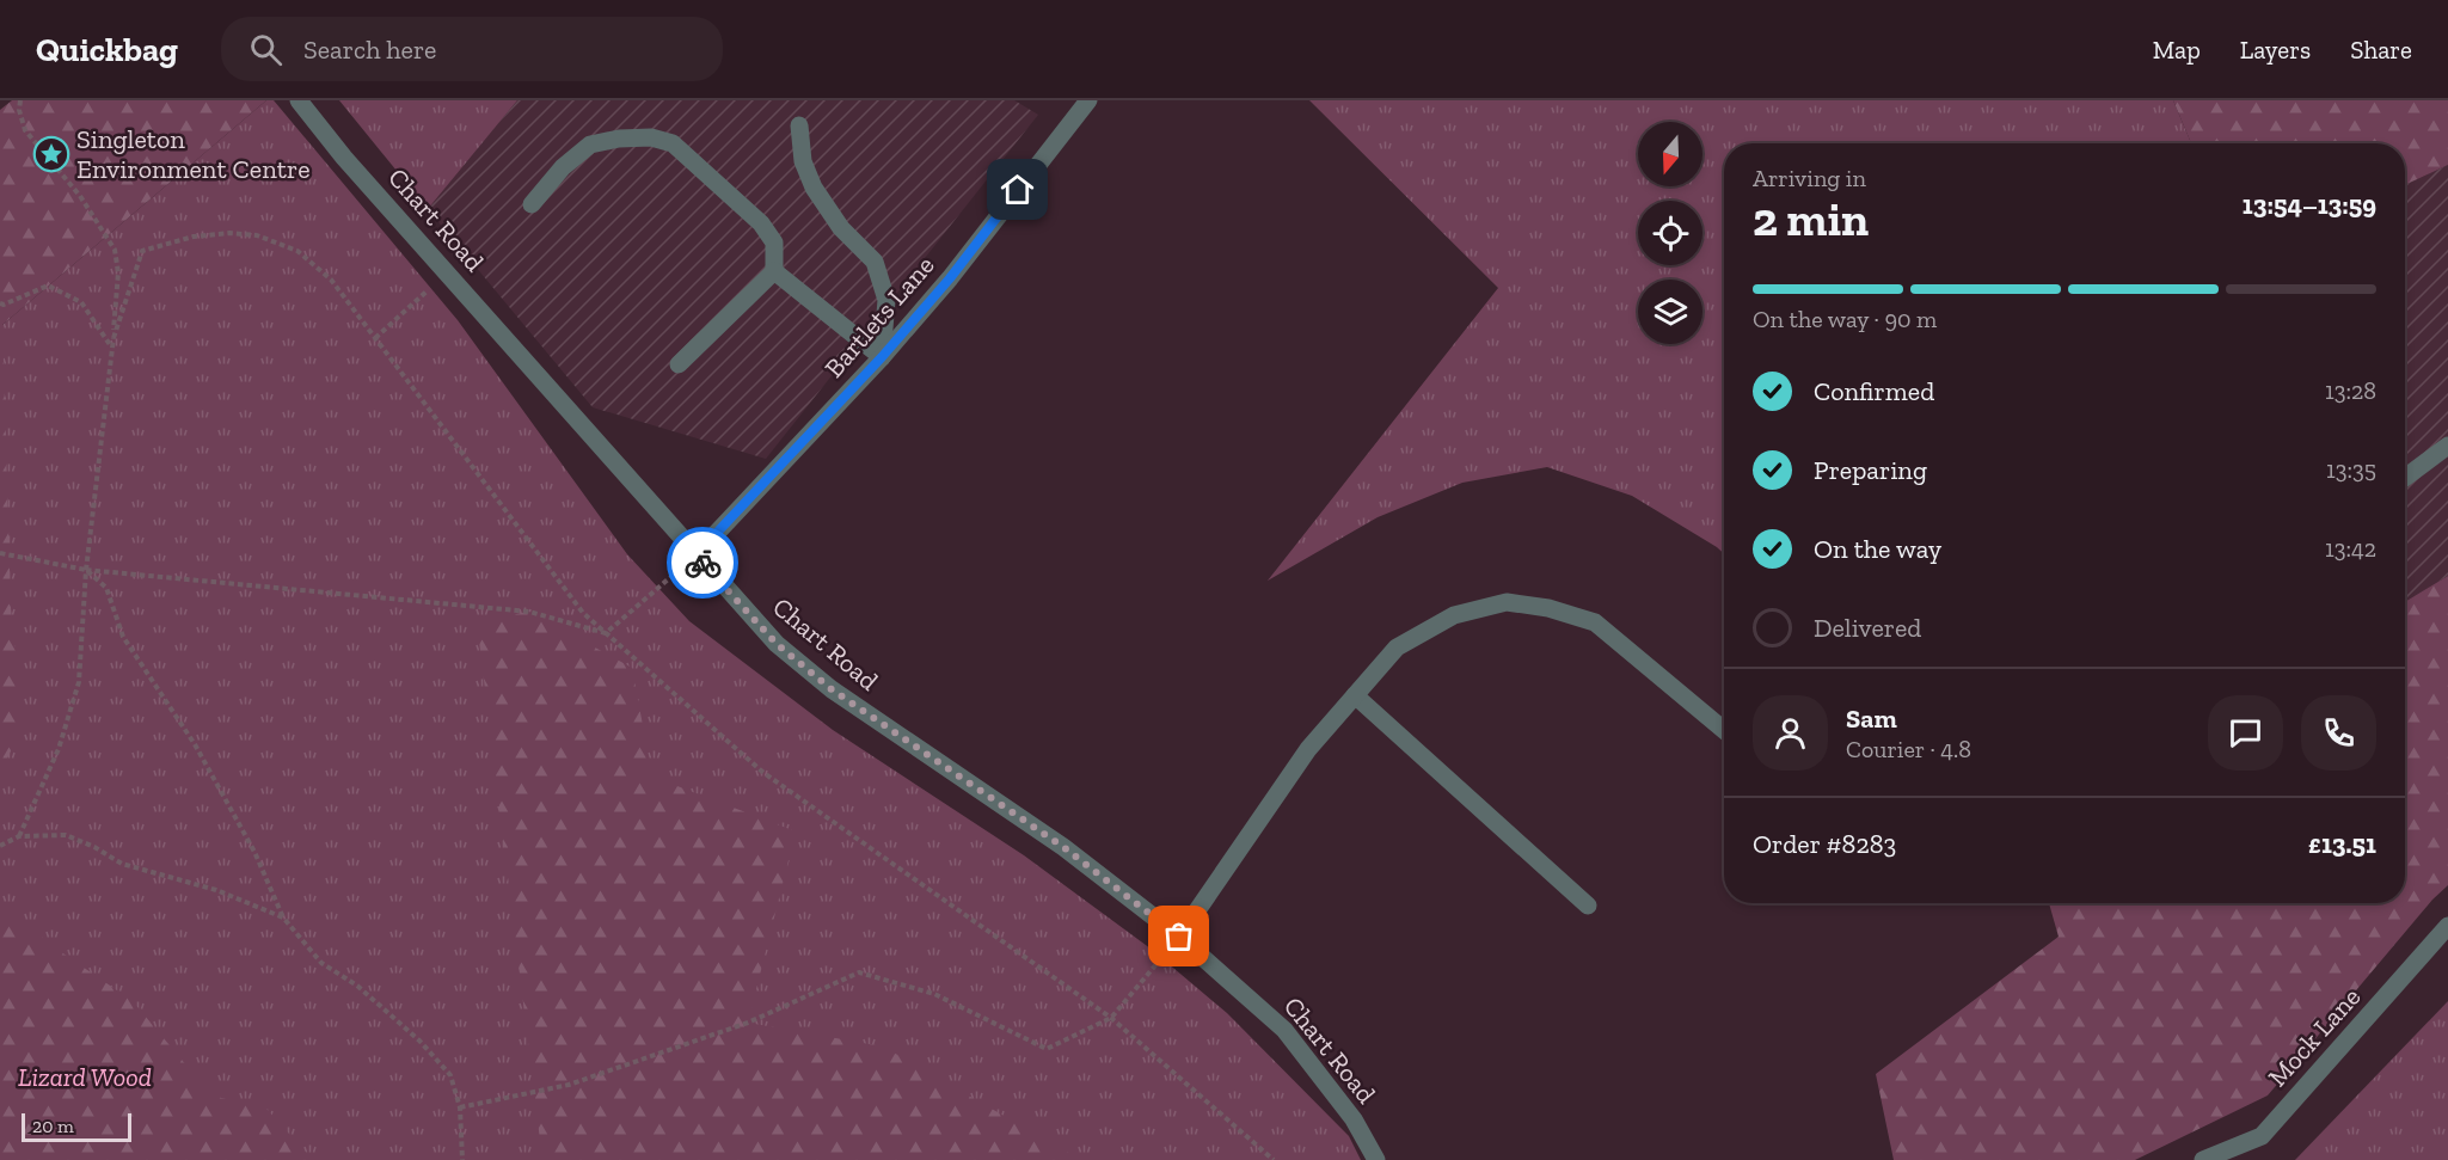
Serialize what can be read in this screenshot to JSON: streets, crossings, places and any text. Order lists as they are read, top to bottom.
{
  "streets": {
    "street": ["Chart Road", "Bartlets Lane", "Mock Lane"]
  },
  "crossings": [
    ["Chart Road", "Bartlets Lane"]
  ],
  "parks": ["Lizard Wood"],
  "places": {
    "place": ["Singleton Environment Centre"]
  },
  "scale_bar": "20 m",
  "north": "bottom",
  "page": {
    "header": "Quickbag",
    "search": "Search here",
    "nav": ["Map", "Layers", "Share"],
    "heading": ["2 min", "Arriving in", "13:54–13:59"],
    "panel": [
      "Sam",
      "Courier · 4.8",
      "Order #8283",
      "£13.51"
    ],
    "bar": "On the way · 90 m",
    "list": [
      ["Confirmed", "13:28"],
      ["Preparing", "13:35"],
      ["On the way", "13:42"],
      "Delivered"
    ],
    "scale": "20 m"
  }
}
